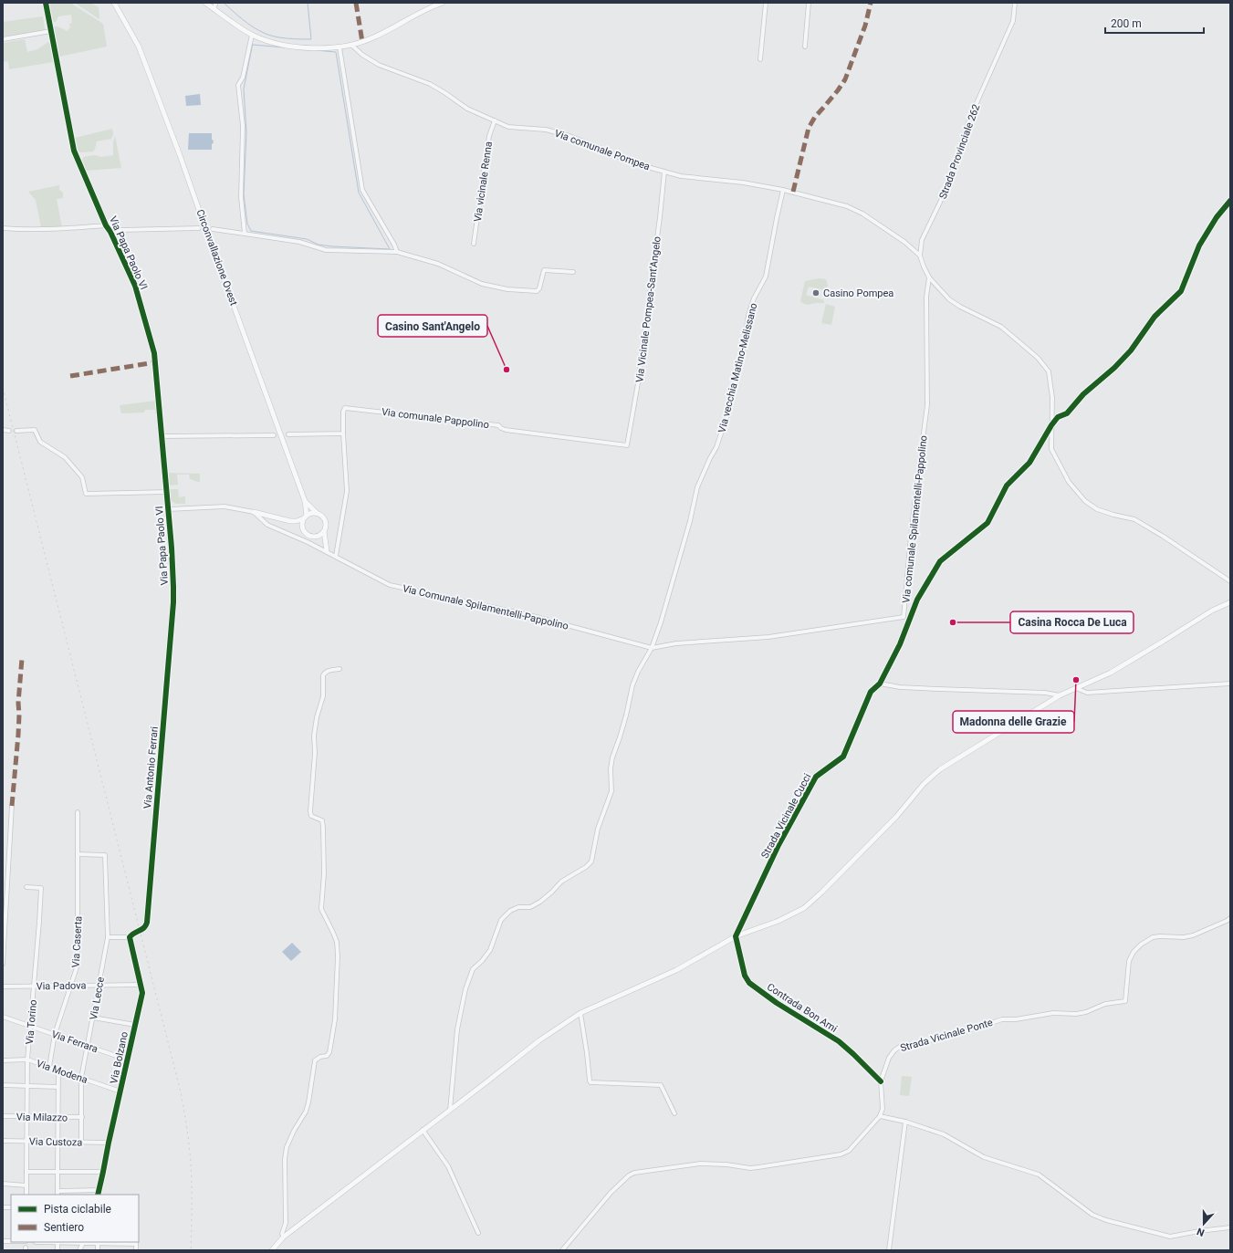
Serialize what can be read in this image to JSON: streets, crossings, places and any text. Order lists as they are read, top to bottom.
{
  "streets": {
    "main road": ["Circonvallazione Ovest"],
    "street": [
      "Via comunale Pompea",
      "Strada Provinciale 262",
      "Via vicinale Renna",
      "Via Papa Paolo VI",
      "Via Vicinale Pompea-Sant'Angelo",
      "Via vecchia Matino-Melissano",
      "Via comunale Pappolino",
      "Via comunale Spilamentelli-Pappolino",
      "Via Comunale Spilamentelli-Pappolino",
      "Via Antonio Ferrari",
      "Strada Vicinale Cucci",
      "Via Caserta",
      "Via Padova",
      "Via Lecce",
      "Contrada Bon Ami",
      "Via Torino",
      "Strada Vicinale Ponte",
      "Via Ferrara",
      "Via Bolzano",
      "Via Modena",
      "Via Milazzo",
      "Via Custoza"
    ]
  },
  "crossings": [
    ["Via comunale Pompea", "Strada Provinciale 262"],
    ["Via comunale Pompea", "Via vicinale Renna"],
    ["Via comunale Pompea", "Via Vicinale Pompea-Sant'Angelo"],
    ["Via comunale Pompea", "Via vecchia Matino-Melissano"],
    ["Via Papa Paolo VI", "Via Antonio Ferrari"],
    ["Via Vicinale Pompea-Sant'Angelo", "Via comunale Pappolino"],
    ["Via vecchia Matino-Melissano", "Via comunale Spilamentelli-Pappolino"],
    ["Via vecchia Matino-Melissano", "Via Comunale Spilamentelli-Pappolino"],
    ["Via comunale Spilamentelli-Pappolino", "Via Comunale Spilamentelli-Pappolino"],
    ["Via Antonio Ferrari", "Via Bolzano"],
    ["Strada Vicinale Cucci", "Contrada Bon Ami"],
    ["Via Caserta", "Via Padova"],
    ["Via Caserta", "Via Lecce"],
    ["Via Caserta", "Via Ferrara"],
    ["Via Caserta", "Via Modena"],
    ["Via Padova", "Via Lecce"],
    ["Via Padova", "Via Torino"],
    ["Via Padova", "Via Bolzano"],
    ["Via Lecce", "Via Ferrara"],
    ["Via Lecce", "Via Modena"],
    ["Via Lecce", "Via Milazzo"],
    ["Via Lecce", "Via Custoza"],
    ["Contrada Bon Ami", "Strada Vicinale Ponte"],
    ["Via Torino", "Via Ferrara"],
    ["Via Torino", "Via Modena"],
    ["Via Torino", "Via Milazzo"],
    ["Via Torino", "Via Custoza"],
    ["Via Ferrara", "Via Bolzano"],
    ["Via Bolzano", "Via Modena"],
    ["Via Bolzano", "Via Custoza"]
  ],
  "places": [
    "Casino Pompea",
    "Casino Sant'Angelo",
    "Casina Rocca De Luca",
    "Madonna delle Grazie"
  ],
  "legend": ["Pista ciclabile", "Sentiero"],
  "scale_bar": "200 m",
  "north": "bottom"
}
